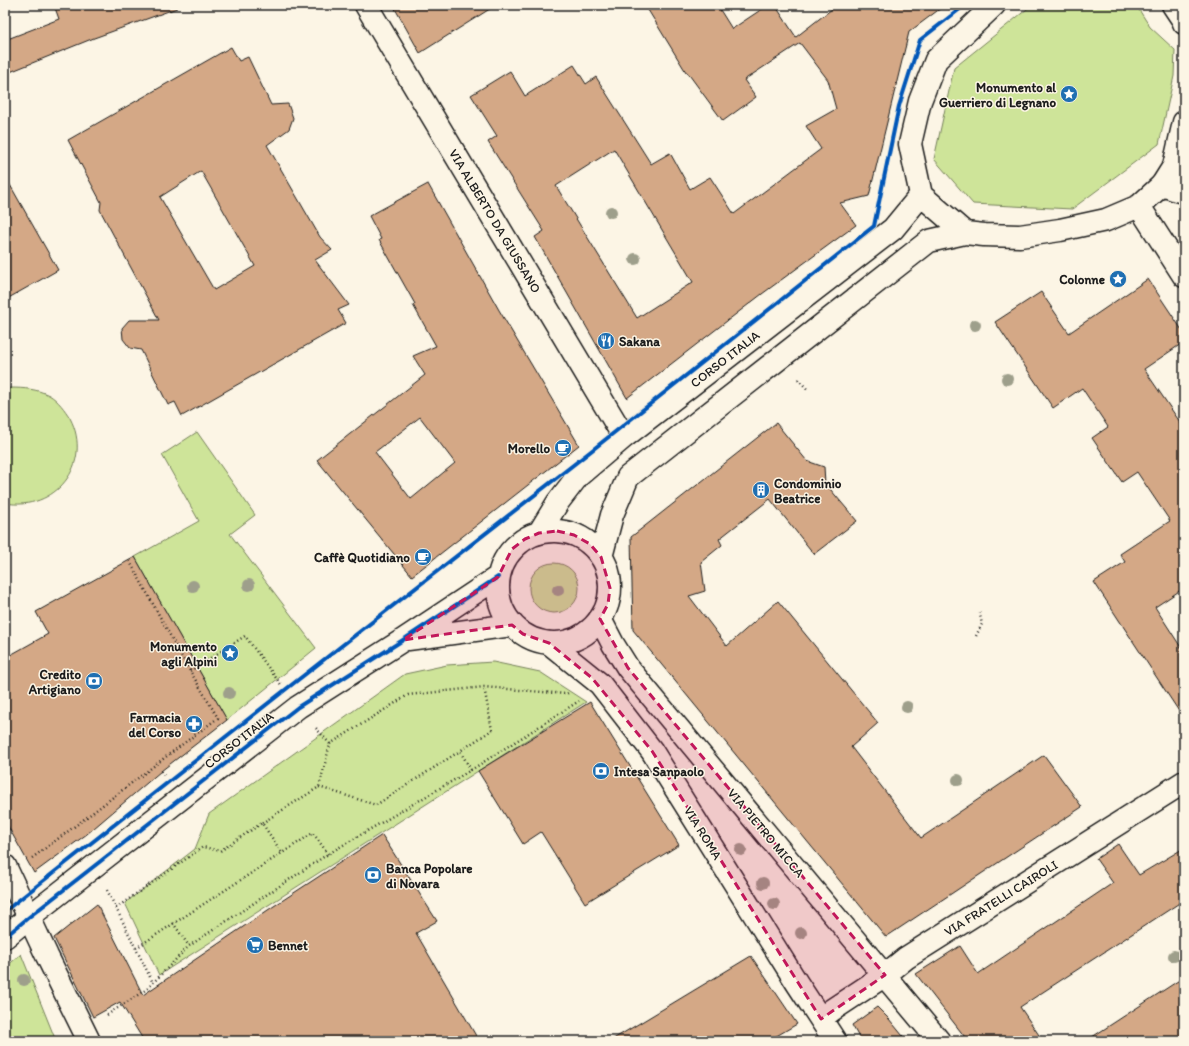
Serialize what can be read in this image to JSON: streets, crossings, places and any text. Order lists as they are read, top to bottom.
{
  "streets": {
    "street": [
      "VIA ALBERTO DA GIUSSANO",
      "CORSO ITALIA",
      "VIA ROMA",
      "VIA PIETRO MICCA",
      "VIA FRATELLI CAIROLI"
    ]
  },
  "crossings": [
    ["VIA ALBERTO DA GIUSSANO", "CORSO ITALIA"],
    ["CORSO ITALIA", "VIA ROMA"],
    ["CORSO ITALIA", "VIA PIETRO MICCA"],
    ["VIA ROMA", "VIA PIETRO MICCA"],
    ["VIA ROMA", "VIA FRATELLI CAIROLI"],
    ["VIA PIETRO MICCA", "VIA FRATELLI CAIROLI"]
  ],
  "places": {
    "place": ["Monumento al Guerriero di Legnano", "Colonne", "Monumento agli Alpini"],
    "restaurant": ["Sakana"],
    "cafe": ["Morello", "Caffè Quotidiano"],
    "building": ["Condominio Beatrice"],
    "bank": ["Credito Artigiano", "Intesa Sanpaolo", "Banca Popolare di Novara"],
    "pharmacy": ["Farmacia del Corso"],
    "supermarket": ["Bennet"]
  }
}
